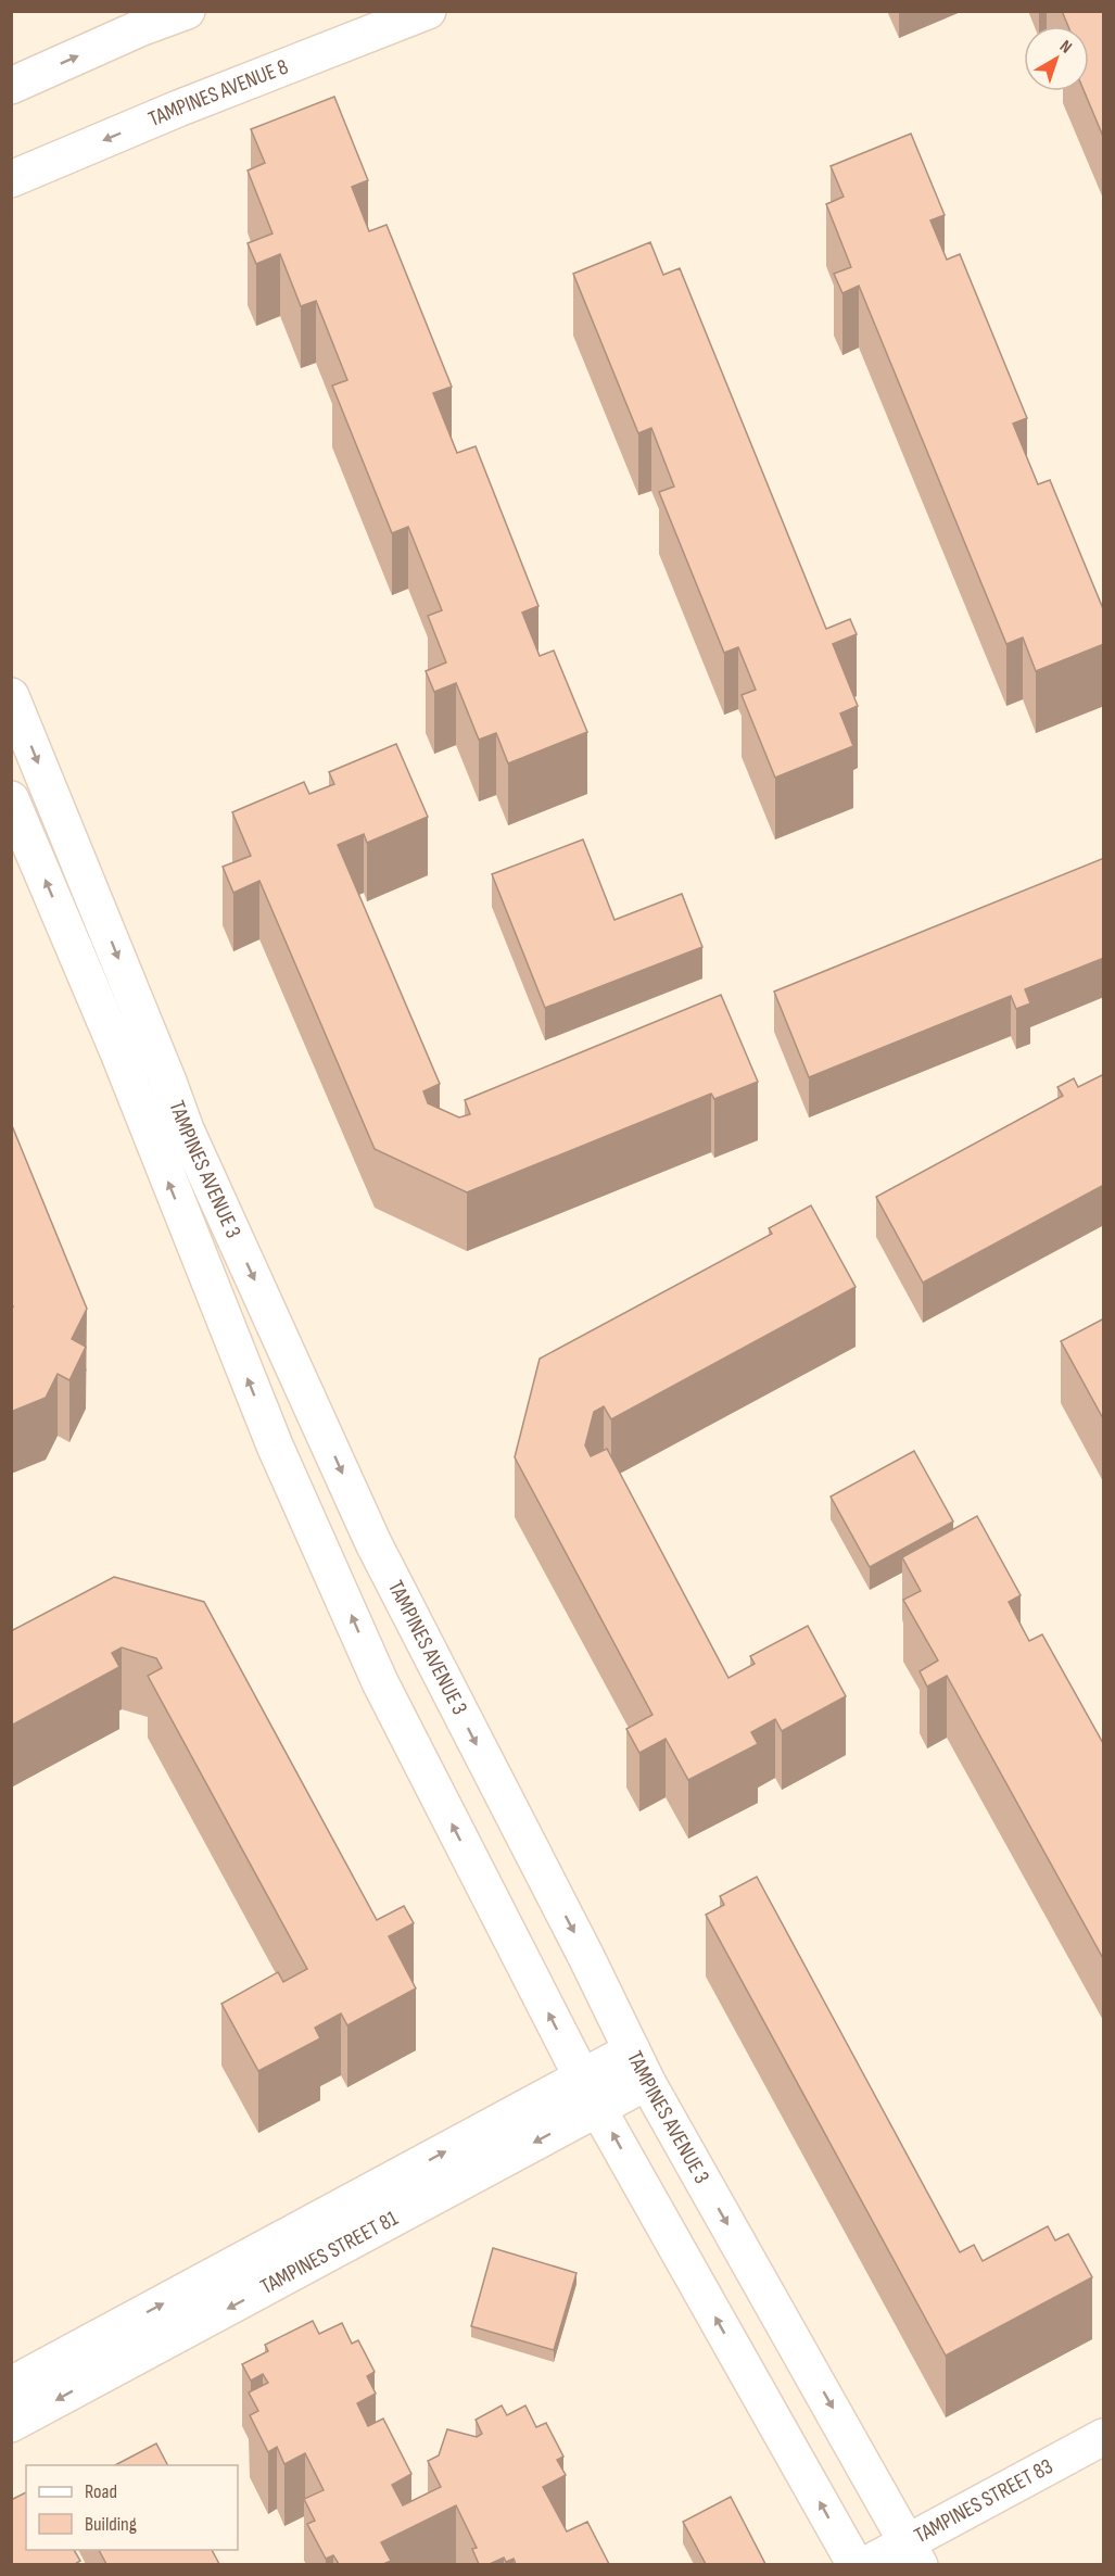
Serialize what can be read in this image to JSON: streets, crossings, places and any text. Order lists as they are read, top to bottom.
{
  "streets": {
    "street": [
      "TAMPINES AVENUE 8",
      "TAMPINES AVENUE 3",
      "TAMPINES STREET 81",
      "TAMPINES STREET 83"
    ]
  },
  "crossings": [
    ["TAMPINES AVENUE 3", "TAMPINES STREET 81"],
    ["TAMPINES AVENUE 3", "TAMPINES STREET 83"]
  ],
  "legend": ["Road", "Building"],
  "north": "top right"
}
